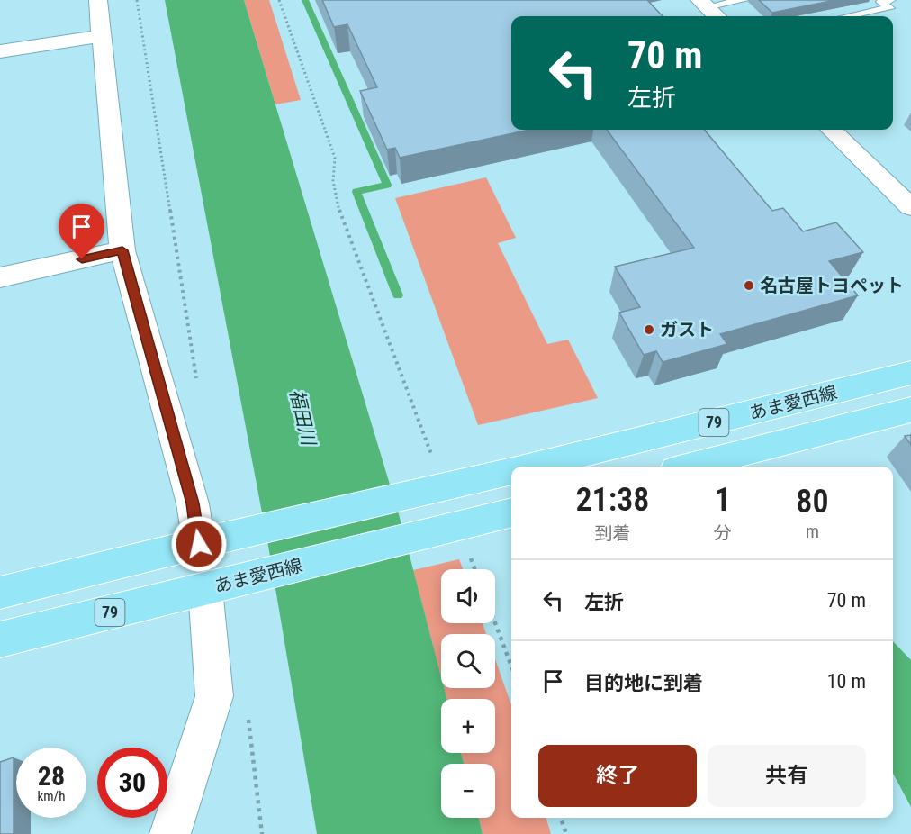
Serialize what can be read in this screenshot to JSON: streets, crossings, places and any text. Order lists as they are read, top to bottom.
{
  "streets": {
    "main road": ["あま愛西線", "79"]
  },
  "water": ["福田川"],
  "places": ["名古屋トヨペット", "ガスト"],
  "page": {
    "turn": ["70 m", "左折"],
    "eta": [
      "21:38",
      "到着",
      "1",
      "分",
      "80",
      "m"
    ],
    "list": [
      {
        "name": "左折",
        "value": "70 m"
      },
      {
        "name": "目的地に到着",
        "value": "10 m"
      }
    ],
    "map_buttons": ["+", "−"],
    "buttons": ["終了", "共有"],
    "speed": "28 km/h",
    "limit": "30"
  }
}
